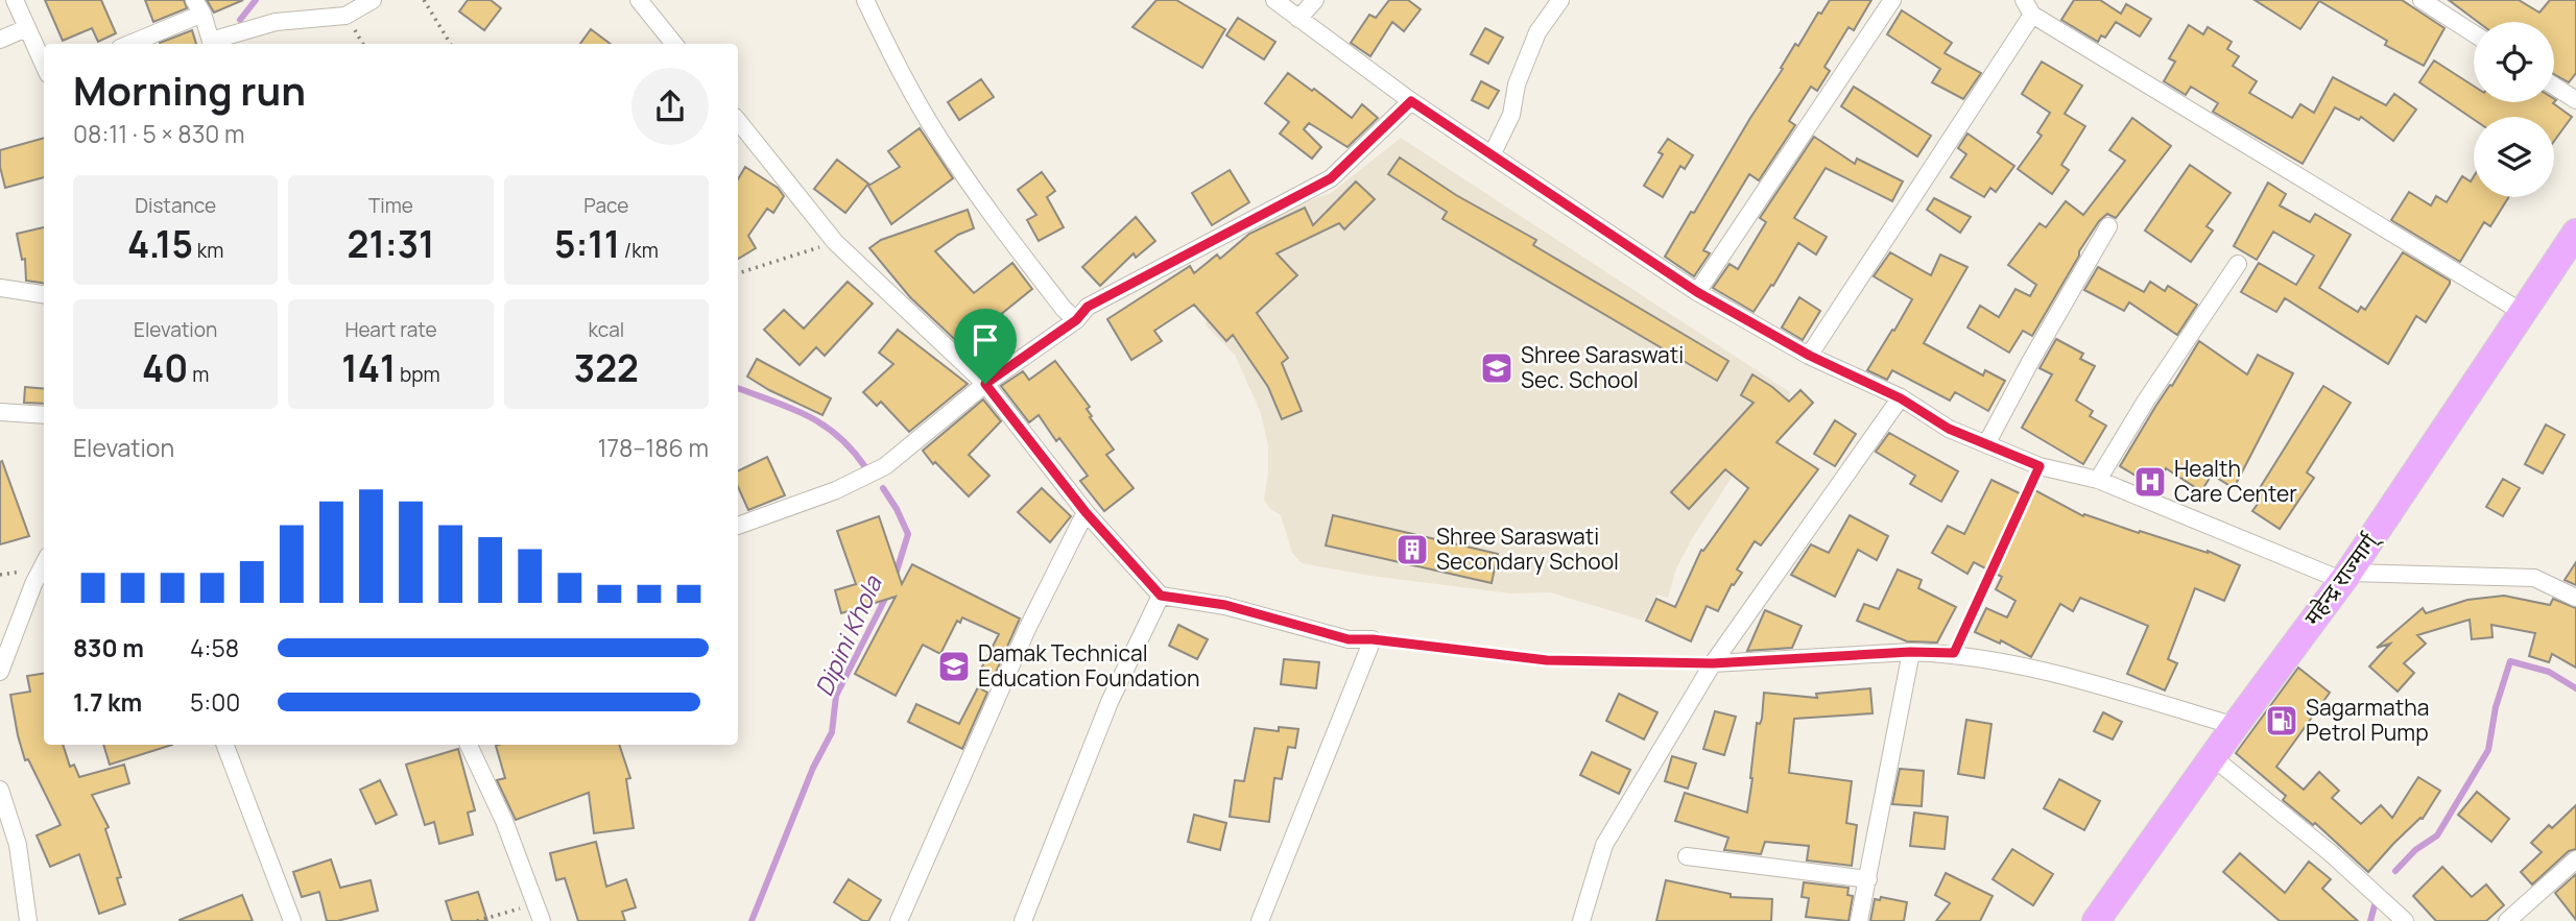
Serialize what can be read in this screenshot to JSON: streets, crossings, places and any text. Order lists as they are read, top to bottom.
{
  "streets": {
    "highway": ["महेन्द्र राज्मार्ग्"]
  },
  "water": ["Dipini Khola"],
  "places": {
    "school or university": ["Shree Saraswati Sec. School", "Damak Technical Education Foundation"],
    "hospital": ["Health Care Center"],
    "building": ["Shree Saraswati Secondary School"],
    "fuel station": ["Sagarmatha Petrol Pump"]
  },
  "page": {
    "heading": ["Morning run", "08:11 · 5 × 830 m"],
    "stats": [
      ["Distance", "4.15 km"],
      ["Time", "21:31"],
      ["Pace", "5:11 /km"],
      ["Elevation", "40 m"],
      ["Heart rate", "141 bpm"],
      ["kcal", "322"]
    ],
    "chart": ["Elevation", "178–186 m"],
    "list": [
      {
        "name": "830 m",
        "note": "4:58"
      },
      {
        "name": "1.7 km",
        "note": "5:00"
      }
    ]
  }
}
